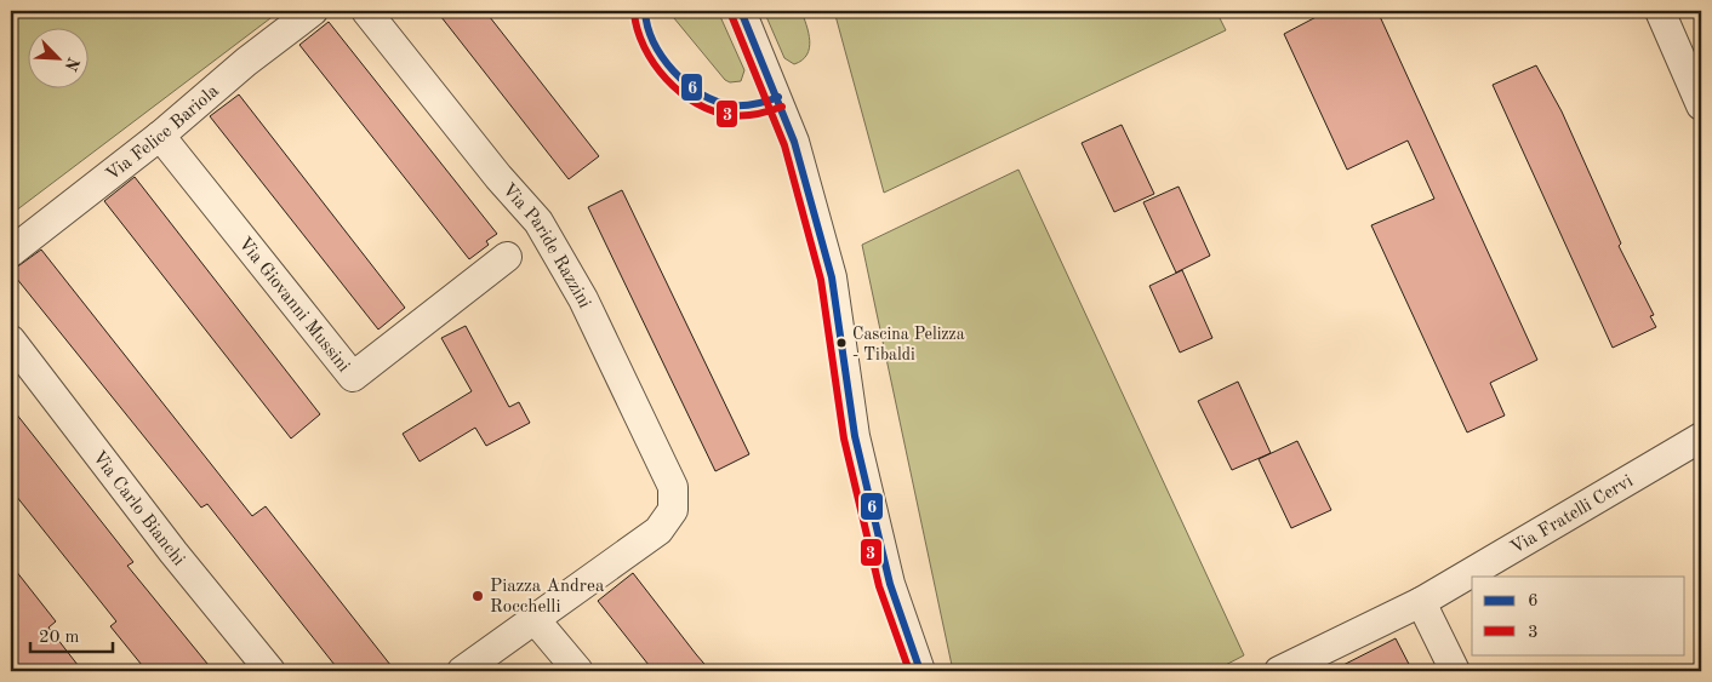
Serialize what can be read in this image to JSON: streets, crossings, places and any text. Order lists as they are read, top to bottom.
{
  "streets": {
    "street": [
      "Via Felice Bariola",
      "Via Paride Razzini",
      "Via Giovanni Mussini",
      "Via Carlo Bianchi",
      "Via Fratelli Cervi"
    ]
  },
  "crossings": [
    ["Via Felice Bariola", "Via Giovanni Mussini"]
  ],
  "places": ["Cascina Pelizza - Tibaldi", "Piazza Andrea Rocchelli"],
  "lines": ["transit line 6", "transit line 3"],
  "legend": ["6", "3"],
  "scale_bar": "20 m",
  "north": "bottom right"
}
